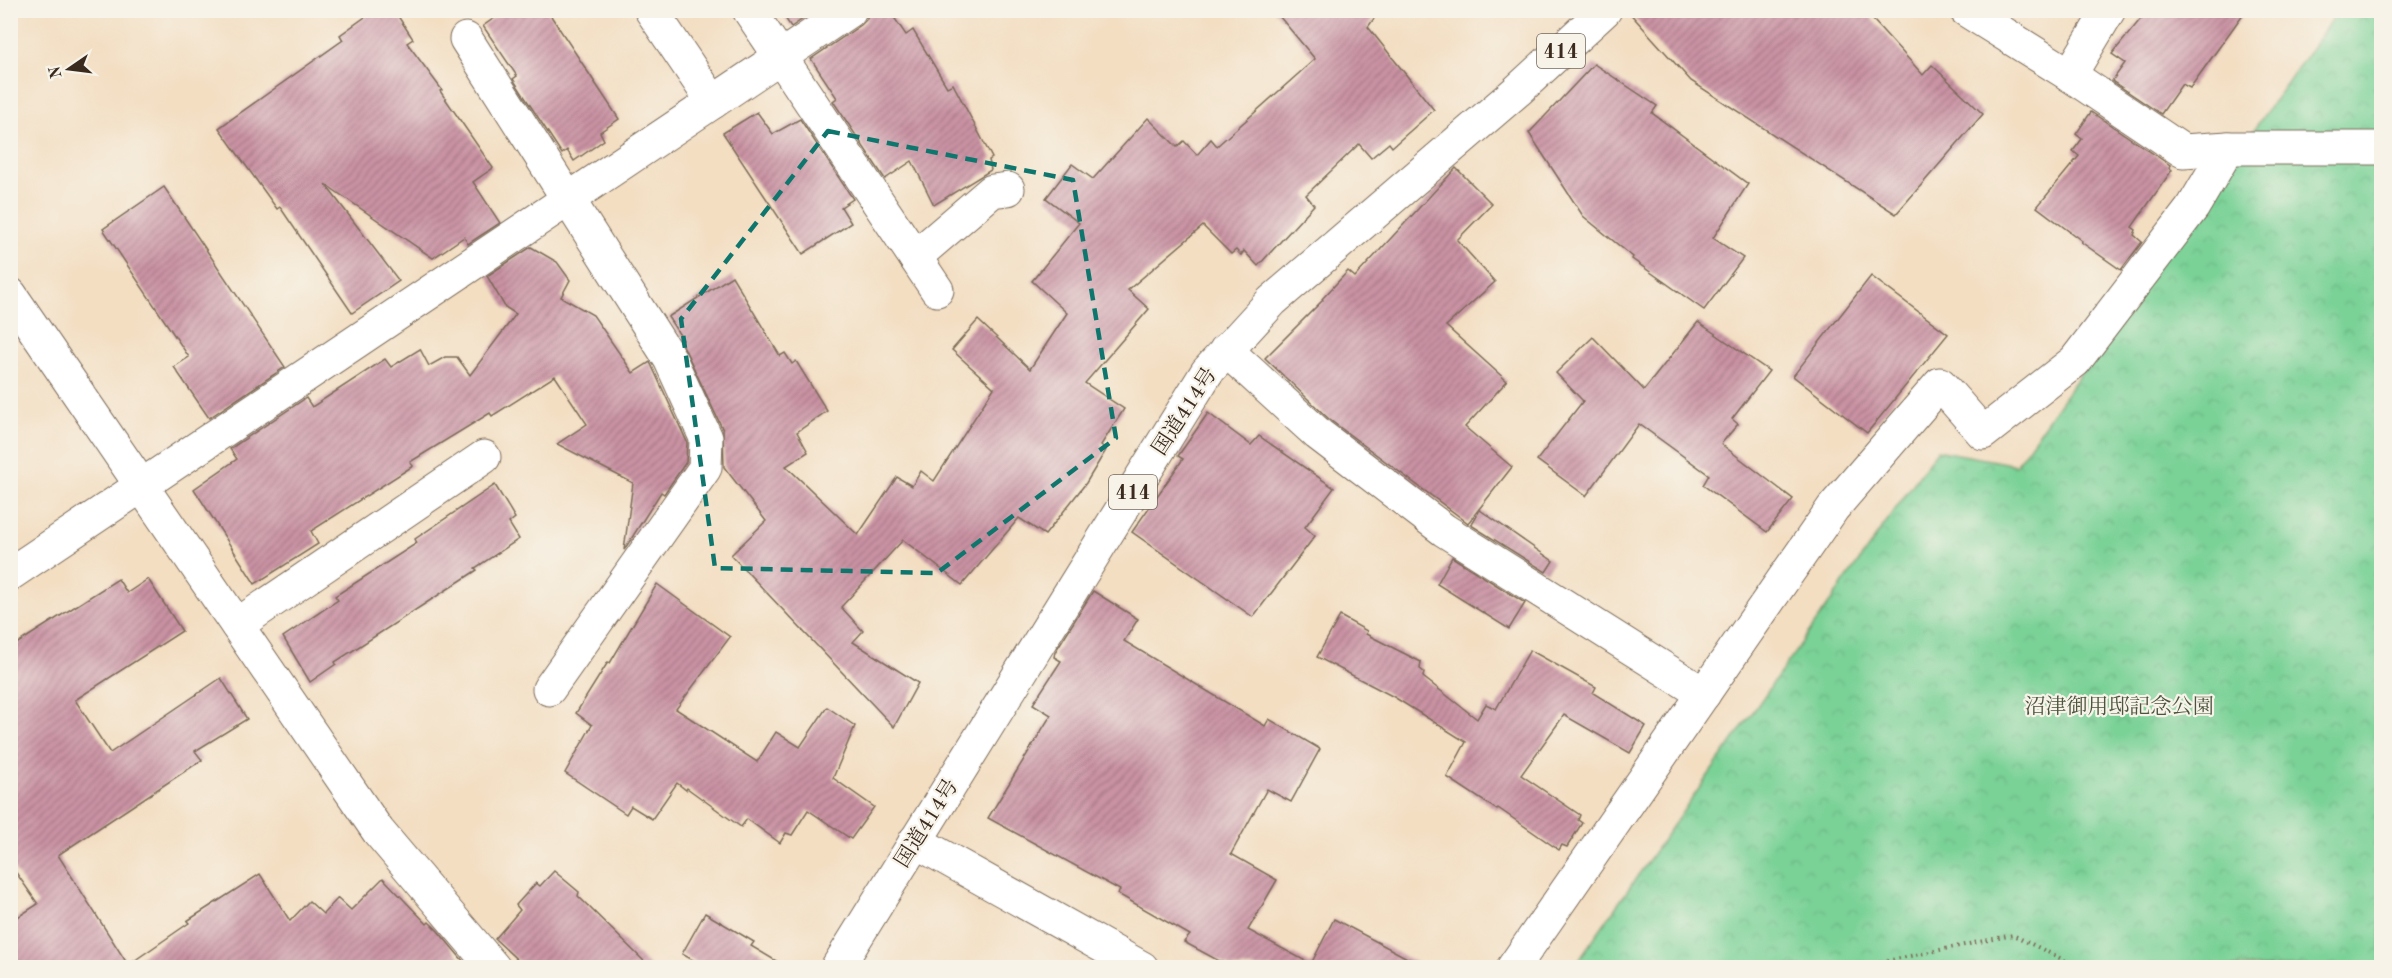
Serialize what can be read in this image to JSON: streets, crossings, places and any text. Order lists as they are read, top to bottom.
{
  "streets": {
    "main road": ["414", "国道414号"]
  },
  "parks": ["沼津御用邸記念公園"],
  "north": "left"
}
